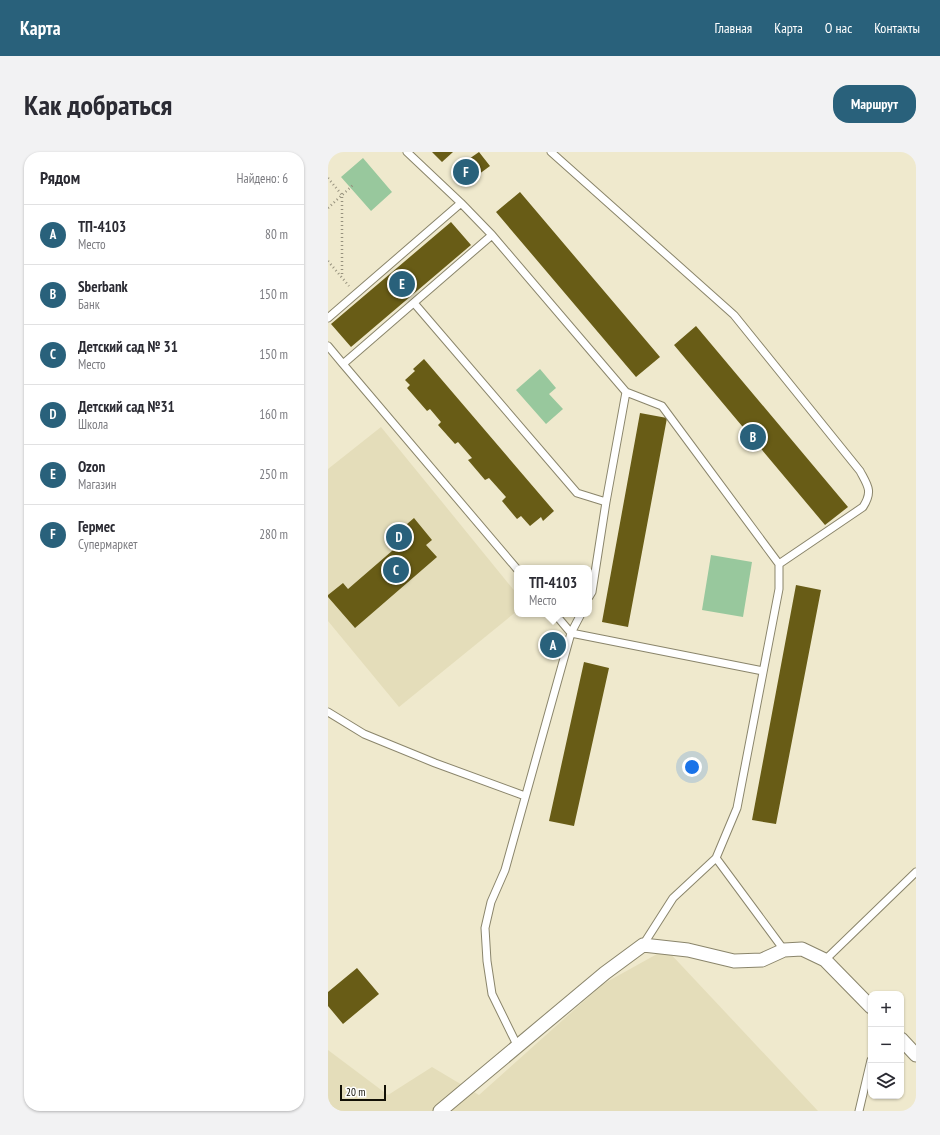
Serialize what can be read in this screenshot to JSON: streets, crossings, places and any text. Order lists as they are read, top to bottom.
{
  "scale_bar": "20 m",
  "page": {
    "header": "Карта",
    "nav": [
      "Главная",
      "Карта",
      "О нас",
      "Контакты"
    ],
    "buttons": "Маршрут",
    "title": "Как добраться",
    "heading": ["Рядом", "Найдено: 6"],
    "pins": [
      "F",
      "E",
      "B",
      "D",
      "C",
      "A"
    ],
    "list": [
      {
        "mark": "A",
        "name": "ТП-4103",
        "note": "Место",
        "value": "80 m"
      },
      {
        "mark": "B",
        "name": "Sberbank",
        "note": "Банк",
        "value": "150 m"
      },
      {
        "mark": "C",
        "name": "Детский сад № 31",
        "note": "Место",
        "value": "150 m"
      },
      {
        "mark": "D",
        "name": "Детский сад №31",
        "note": "Школа",
        "value": "160 m"
      },
      {
        "mark": "E",
        "name": "Ozon",
        "note": "Магазин",
        "value": "250 m"
      },
      {
        "mark": "F",
        "name": "Гермес",
        "note": "Супермаркет",
        "value": "280 m"
      }
    ],
    "popup": ["ТП-4103", "Место"],
    "map_buttons": ["+", "−"],
    "scale": "20 m"
  }
}
